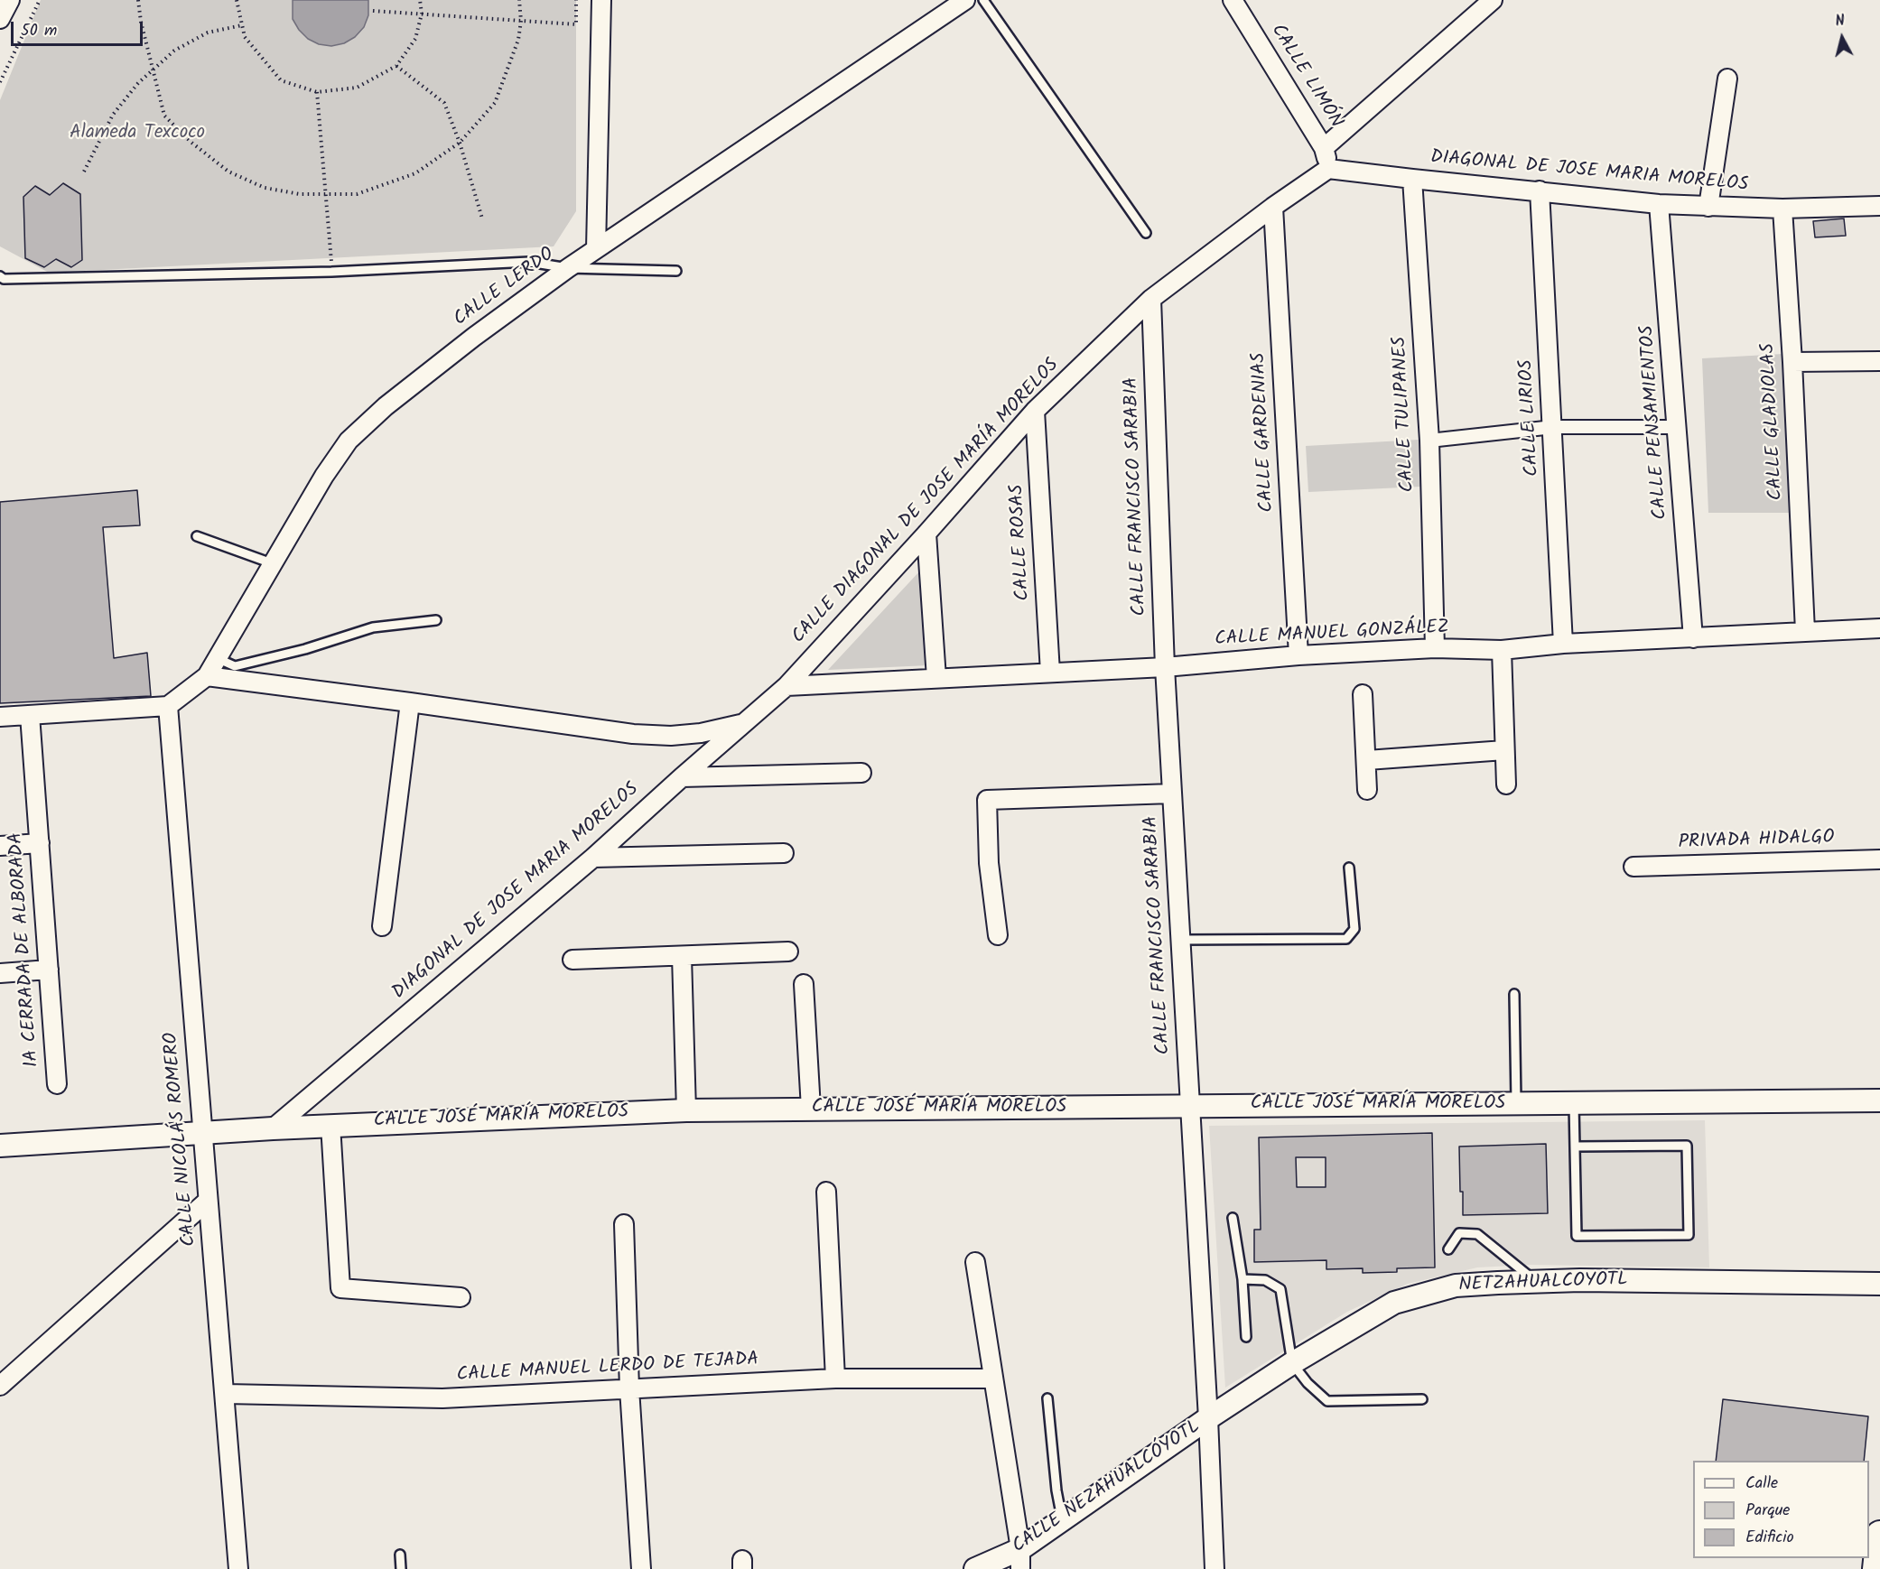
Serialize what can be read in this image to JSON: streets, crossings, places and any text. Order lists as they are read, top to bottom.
{
  "streets": {
    "street": [
      "CALLE LIMÓN",
      "DIAGONAL DE JOSE MARIA MORELOS",
      "CALLE LERDO",
      "CALLE TULIPANES",
      "CALLE LIRIOS",
      "CALLE GLADIOLAS",
      "CALLE PENSAMIENTOS",
      "CALLE GARDENIAS",
      "CALLE FRANCISCO SARABIA",
      "CALLE DIAGONAL DE JOSE MARÍA MORELOS",
      "CALLE ROSAS",
      "CALLE MANUEL GONZÁLEZ",
      "PRIVADA HIDALGO",
      "1A CERRADA DE ALBORADA",
      "CALLE JOSÉ MARÍA MORELOS",
      "CALLE NICOLÁS ROMERO",
      "NETZAHUALCOYOTL",
      "CALLE MANUEL LERDO DE TEJADA",
      "CALLE NEZAHUALCÓYOTL"
    ]
  },
  "crossings": [
    ["CALLE LIMÓN", "DIAGONAL DE JOSE MARIA MORELOS"],
    ["CALLE LIMÓN", "CALLE DIAGONAL DE JOSE MARÍA MORELOS"],
    ["DIAGONAL DE JOSE MARIA MORELOS", "CALLE TULIPANES"],
    ["DIAGONAL DE JOSE MARIA MORELOS", "CALLE LIRIOS"],
    ["DIAGONAL DE JOSE MARIA MORELOS", "CALLE GLADIOLAS"],
    ["DIAGONAL DE JOSE MARIA MORELOS", "CALLE PENSAMIENTOS"],
    ["DIAGONAL DE JOSE MARIA MORELOS", "CALLE DIAGONAL DE JOSE MARÍA MORELOS"],
    ["DIAGONAL DE JOSE MARIA MORELOS", "CALLE MANUEL GONZÁLEZ"],
    ["DIAGONAL DE JOSE MARIA MORELOS", "CALLE JOSÉ MARÍA MORELOS"],
    ["CALLE LERDO", "CALLE NICOLÁS ROMERO"],
    ["CALLE TULIPANES", "CALLE MANUEL GONZÁLEZ"],
    ["CALLE LIRIOS", "CALLE MANUEL GONZÁLEZ"],
    ["CALLE GLADIOLAS", "CALLE MANUEL GONZÁLEZ"],
    ["CALLE PENSAMIENTOS", "CALLE MANUEL GONZÁLEZ"],
    ["CALLE GARDENIAS", "CALLE DIAGONAL DE JOSE MARÍA MORELOS"],
    ["CALLE GARDENIAS", "CALLE MANUEL GONZÁLEZ"],
    ["CALLE FRANCISCO SARABIA", "CALLE DIAGONAL DE JOSE MARÍA MORELOS"],
    ["CALLE FRANCISCO SARABIA", "CALLE MANUEL GONZÁLEZ"],
    ["CALLE FRANCISCO SARABIA", "CALLE JOSÉ MARÍA MORELOS"],
    ["CALLE FRANCISCO SARABIA", "NETZAHUALCOYOTL"],
    ["CALLE FRANCISCO SARABIA", "CALLE NEZAHUALCÓYOTL"],
    ["CALLE DIAGONAL DE JOSE MARÍA MORELOS", "CALLE ROSAS"],
    ["CALLE DIAGONAL DE JOSE MARÍA MORELOS", "CALLE MANUEL GONZÁLEZ"],
    ["CALLE ROSAS", "CALLE MANUEL GONZÁLEZ"],
    ["CALLE JOSÉ MARÍA MORELOS", "CALLE NICOLÁS ROMERO"],
    ["CALLE NICOLÁS ROMERO", "CALLE MANUEL LERDO DE TEJADA"],
    ["NETZAHUALCOYOTL", "CALLE NEZAHUALCÓYOTL"]
  ],
  "parks": ["Alameda Texcoco"],
  "legend": ["Calle", "Parque", "Edificio"],
  "scale_bar": "50 m",
  "north": "top"
}
